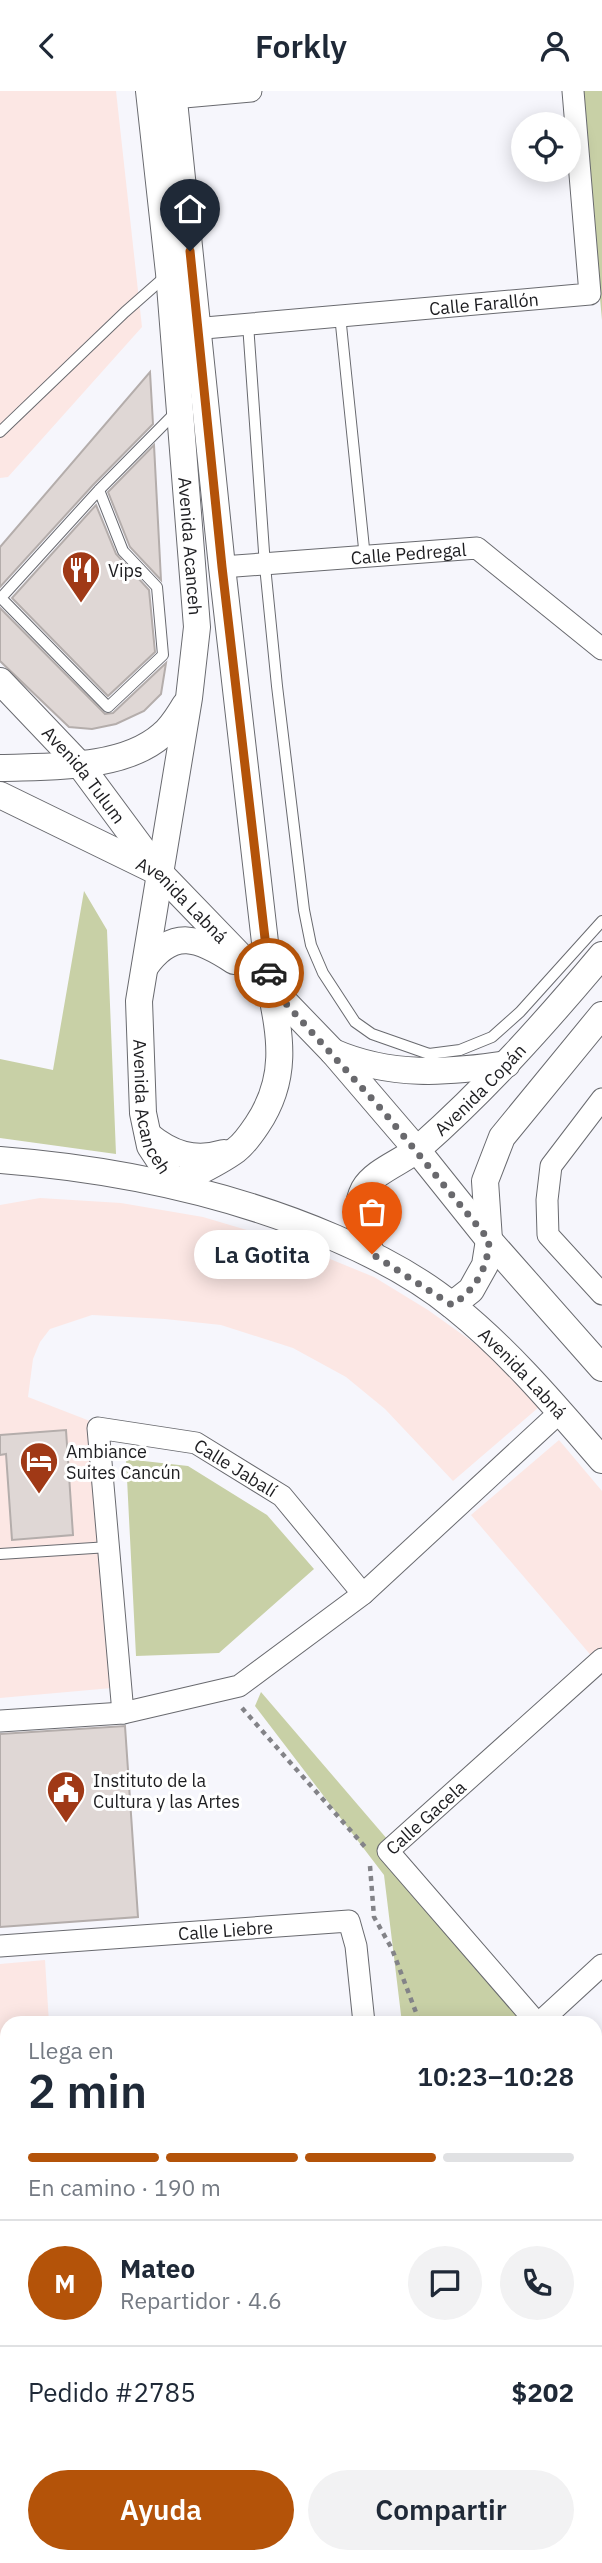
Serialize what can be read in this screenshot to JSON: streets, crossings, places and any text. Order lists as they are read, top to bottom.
{
  "streets": {
    "street": [
      "Calle Farallón",
      "Avenida Acanceh",
      "Calle Pedregal",
      "Avenida Tulum",
      "Avenida Labná",
      "Avenida Copán",
      "Calle Jabalí",
      "Calle Gacela",
      "Calle Liebre"
    ]
  },
  "crossings": [
    ["Calle Farallón", "Avenida Acanceh"],
    ["Avenida Acanceh", "Calle Pedregal"],
    ["Avenida Acanceh", "Avenida Tulum"],
    ["Avenida Acanceh", "Avenida Labná"],
    ["Avenida Tulum", "Avenida Labná"],
    ["Avenida Labná", "Avenida Copán"]
  ],
  "places": {
    "restaurant": ["Vips"],
    "other": ["La Gotita"],
    "hotel": ["Ambiance Suites Cancún"],
    "public building": ["Instituto de la Cultura y las Artes"]
  },
  "page": {
    "header": "Forkly",
    "bubble": "La Gotita",
    "heading": ["2 min", "Llega en", "10:23–10:28"],
    "panel": [
      "Mateo",
      "Repartidor · 4.6",
      "Pedido #2785",
      "$202"
    ],
    "bar": "En camino · 190 m",
    "round": "M",
    "buttons": ["Ayuda", "Compartir"]
  }
}
